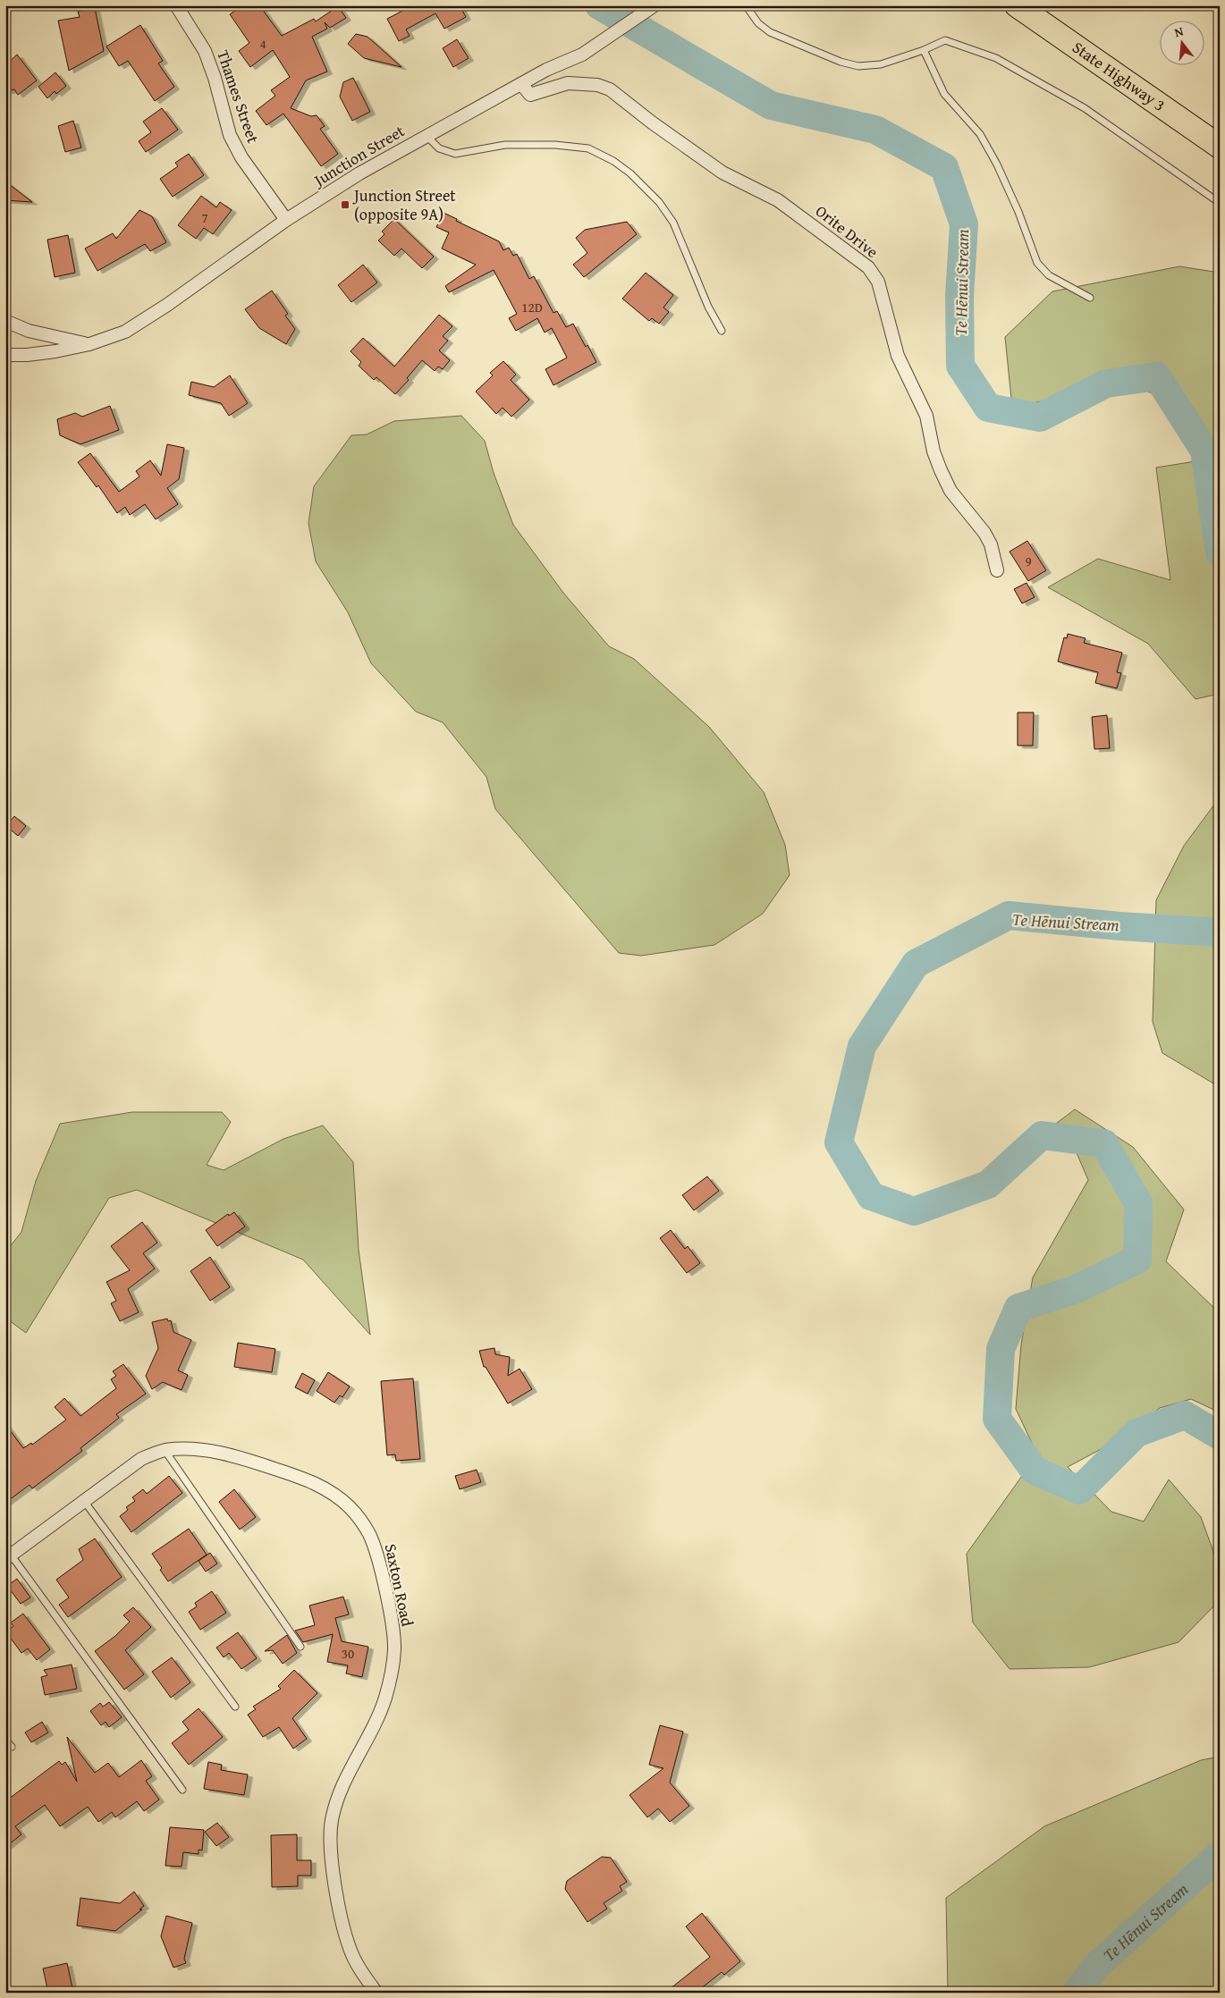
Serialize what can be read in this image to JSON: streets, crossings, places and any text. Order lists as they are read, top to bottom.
{
  "streets": {
    "highway": ["State Highway 3"],
    "street": [
      "Thames Street",
      "Junction Street",
      "Orite Drive",
      "Saxton Road"
    ]
  },
  "crossings": [
    ["Thames Street", "Junction Street"],
    ["Junction Street", "Orite Drive"]
  ],
  "water": ["Te Hēnui Stream"],
  "places": {
    "transit": ["Junction Street (opposite 9A)"]
  },
  "house_numbers": [
    "4",
    "7",
    "12D",
    "9",
    "30"
  ],
  "north": "top"
}
